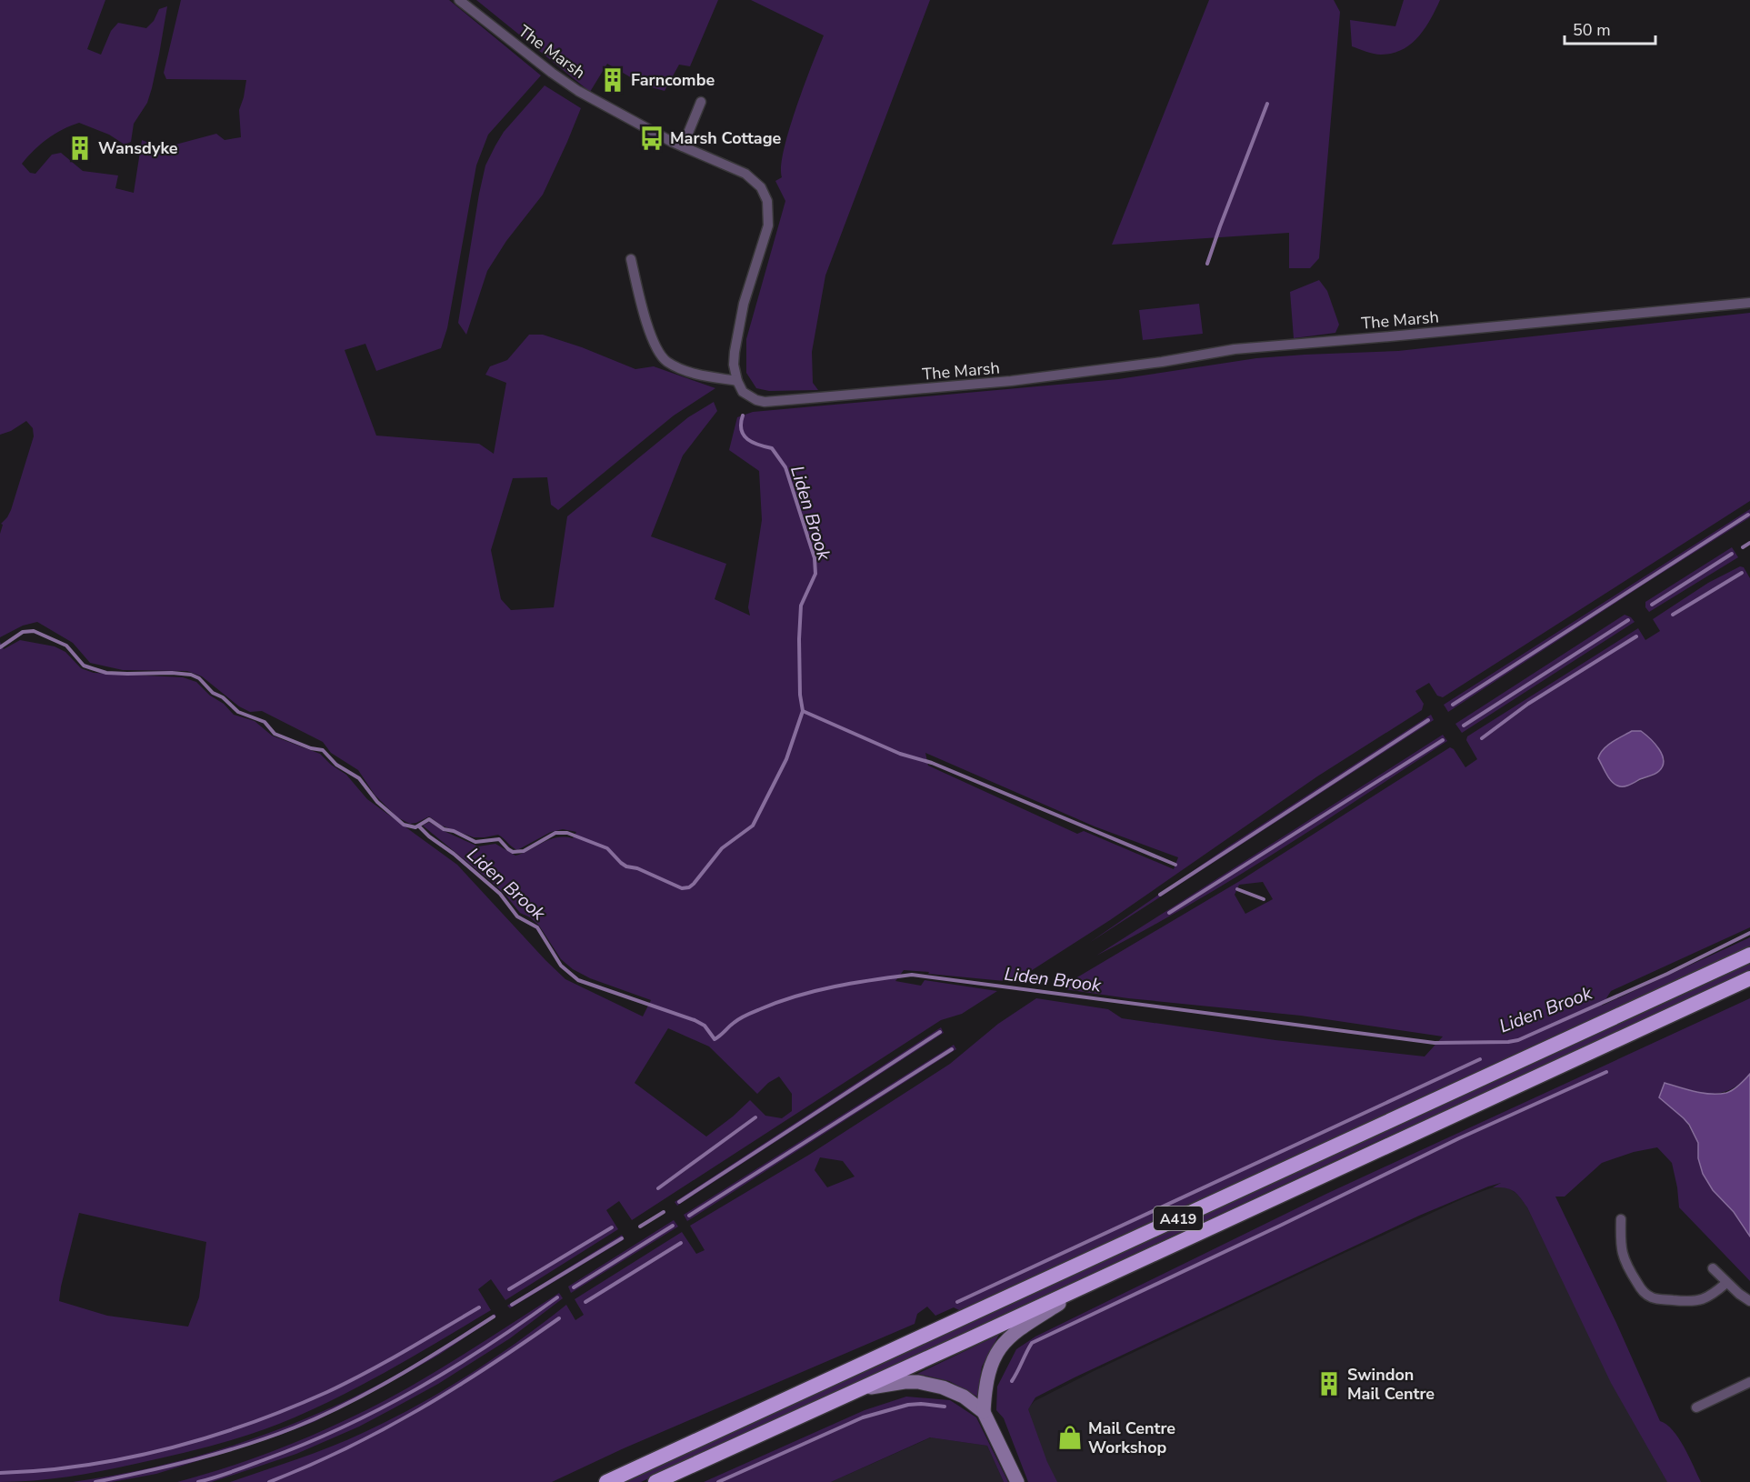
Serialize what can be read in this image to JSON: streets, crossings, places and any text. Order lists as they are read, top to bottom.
{
  "streets": {
    "highway": ["A419"],
    "street": ["The Marsh"]
  },
  "water": ["Liden Brook"],
  "places": {
    "building": ["Farncombe", "Wansdyke", "Swindon Mail Centre"],
    "bus stop": ["Marsh Cottage"],
    "shop": ["Mail Centre Workshop"]
  },
  "scale_bar": "50 m"
}
